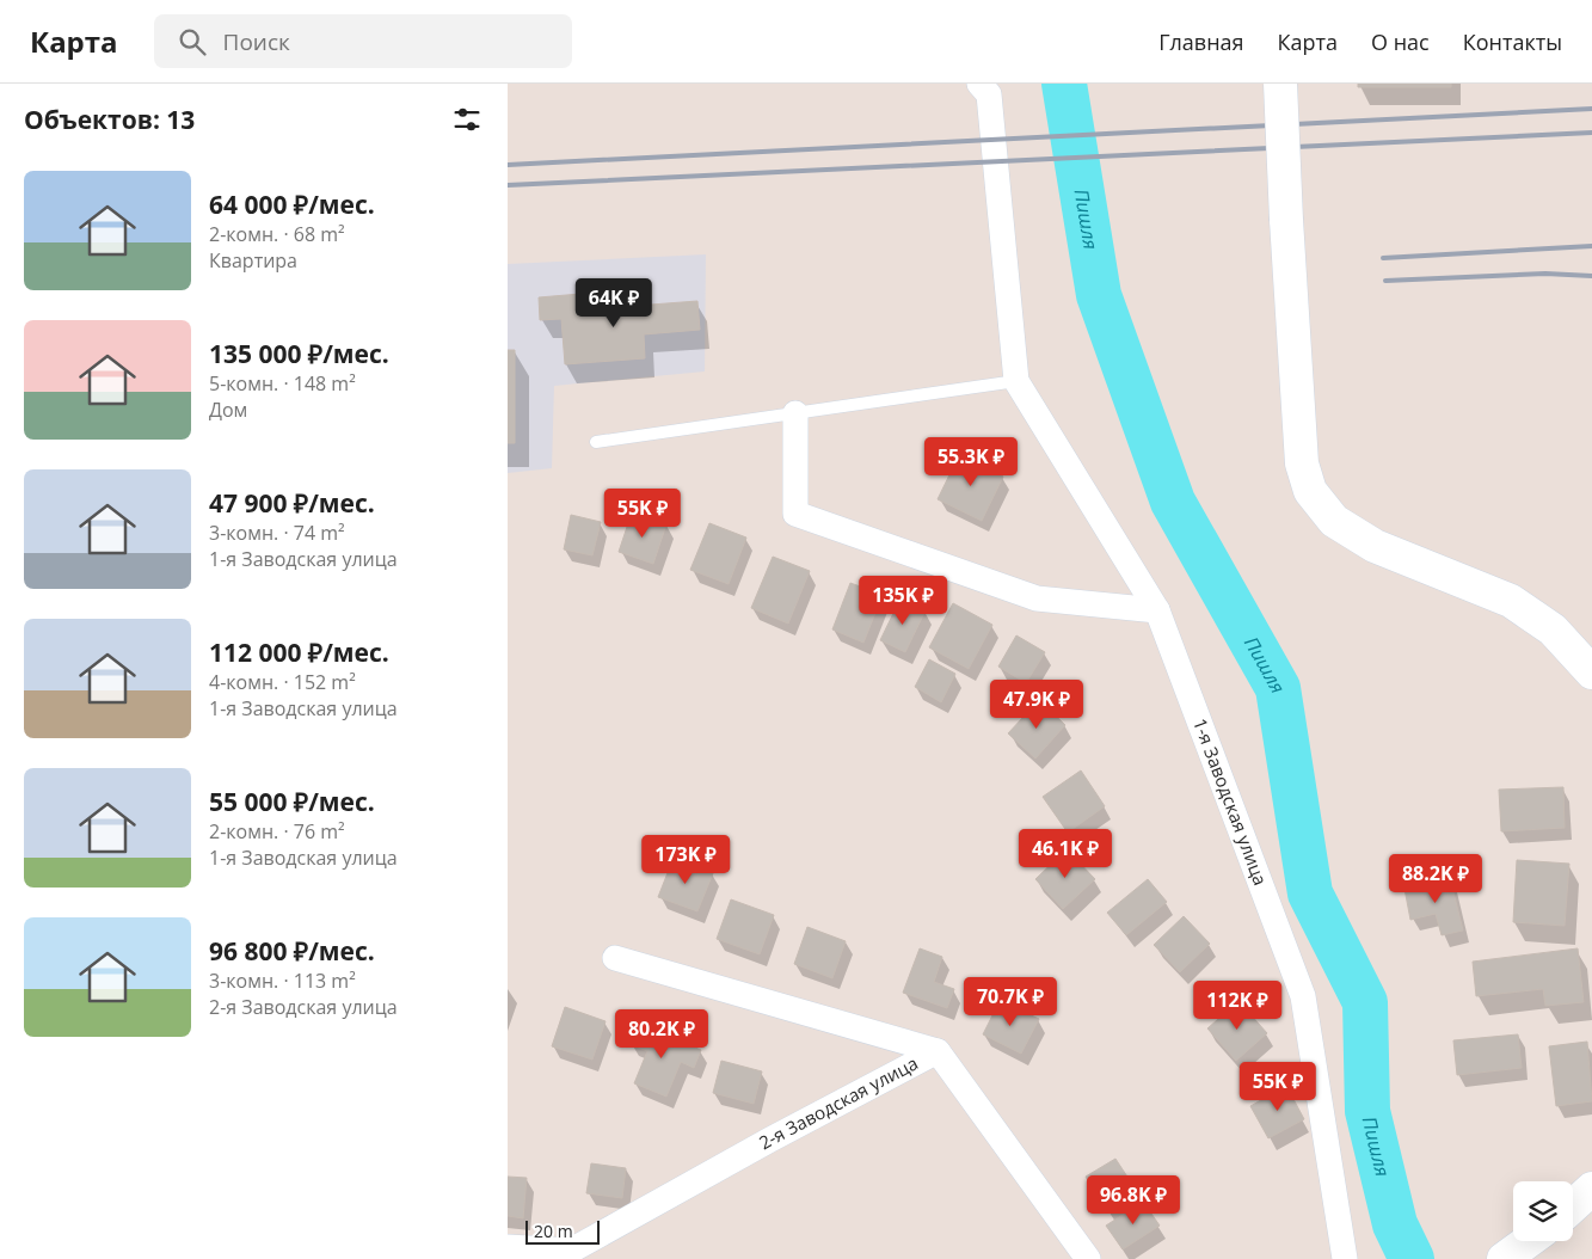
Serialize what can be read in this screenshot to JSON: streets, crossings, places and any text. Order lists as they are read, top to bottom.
{
  "streets": {
    "street": ["1-я Заводская улица", "2-я Заводская улица"]
  },
  "water": ["Пишля"],
  "scale_bar": "20 m",
  "page": {
    "header": "Карта",
    "search": "Поиск",
    "nav": [
      "Главная",
      "Карта",
      "О нас",
      "Контакты"
    ],
    "heading": "Объектов: 13",
    "list": [
      {
        "name": "64 000 ₽/мес.",
        "note": "2-комн. · 68 m² · Квартира"
      },
      {
        "name": "135 000 ₽/мес.",
        "note": "5-комн. · 148 m² · Дом"
      },
      {
        "name": "47 900 ₽/мес.",
        "note": "3-комн. · 74 m² · 1-я Заводская улица"
      },
      {
        "name": "112 000 ₽/мес.",
        "note": "4-комн. · 152 m² · 1-я Заводская улица"
      },
      {
        "name": "55 000 ₽/мес.",
        "note": "2-комн. · 76 m² · 1-я Заводская улица"
      },
      {
        "name": "96 800 ₽/мес.",
        "note": "3-комн. · 113 m² · 2-я Заводская улица"
      }
    ],
    "price": [
      "64K ₽",
      "55.3K ₽",
      "55K ₽",
      "135K ₽",
      "47.9K ₽",
      "46.1K ₽",
      "173K ₽",
      "88.2K ₽",
      "70.7K ₽",
      "112K ₽",
      "80.2K ₽",
      "55K ₽",
      "96.8K ₽"
    ],
    "scale": "20 m"
  }
}
